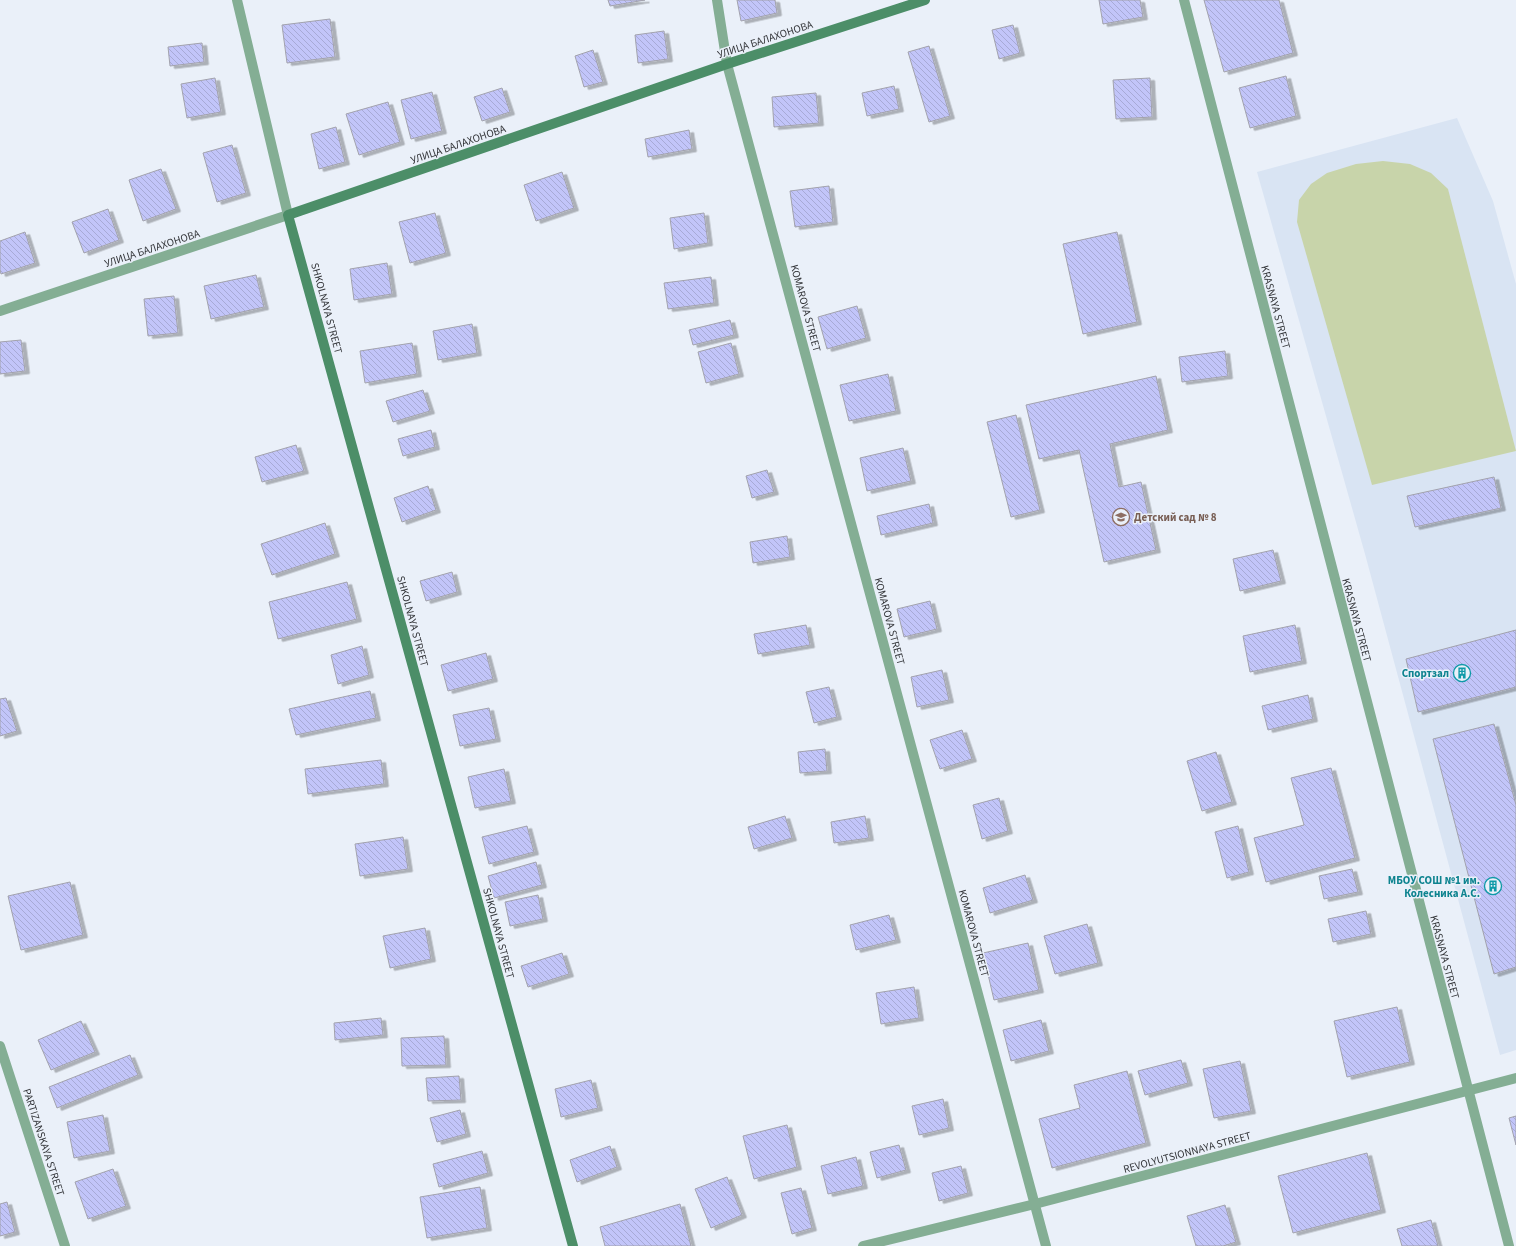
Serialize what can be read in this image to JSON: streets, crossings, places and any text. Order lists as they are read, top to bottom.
{
  "streets": {
    "street": [
      "УЛИЦА БАЛАХОНОВА",
      "KRASNAYA STREET",
      "SHKOLNAYA STREET",
      "KOMAROVA STREET",
      "PARTIZANSKAYA STREET",
      "REVOLYUTSIONNAYA STREET"
    ]
  },
  "crossings": [
    ["УЛИЦА БАЛАХОНОВА", "SHKOLNAYA STREET"],
    ["УЛИЦА БАЛАХОНОВА", "KOMAROVA STREET"],
    ["KRASNAYA STREET", "REVOLYUTSIONNAYA STREET"],
    ["KOMAROVA STREET", "REVOLYUTSIONNAYA STREET"]
  ],
  "places": {
    "school or university": ["Детский сад № 8"],
    "building": ["Спортзал", "МБОУ СОШ №1 им. Колесника А.С."]
  }
}
